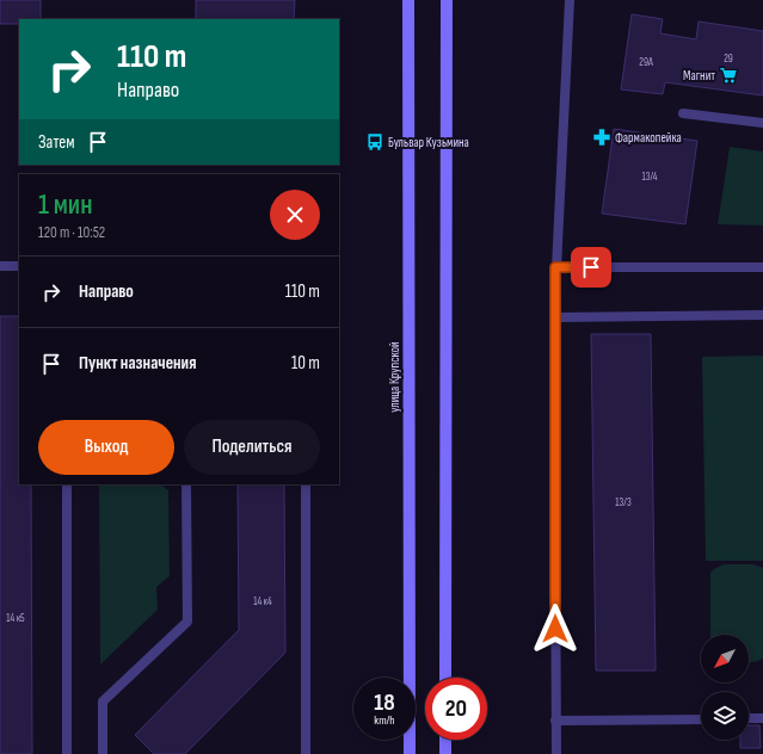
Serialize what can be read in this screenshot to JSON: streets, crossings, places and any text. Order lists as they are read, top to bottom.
{
  "streets": {
    "main road": ["улица Крупской"]
  },
  "places": {
    "supermarket": ["Магнит"],
    "pharmacy": ["Фармакопейка"],
    "bus stop": ["Бульвар Кузьмина"]
  },
  "house_numbers": [
    "29",
    "29А",
    "13/4",
    "13/3",
    "14 к4",
    "14 к5"
  ],
  "north": "bottom left",
  "page": {
    "turn": ["110 m", "Направо"],
    "then": "Затем",
    "heading": ["1 мин", "120 m · 10:52"],
    "list": [
      {
        "name": "Направо",
        "value": "110 m"
      },
      {
        "name": "Пункт назначения",
        "value": "10 m"
      }
    ],
    "buttons": ["Выход", "Поделиться"],
    "speed": "18 km/h",
    "limit": "20"
  }
}
